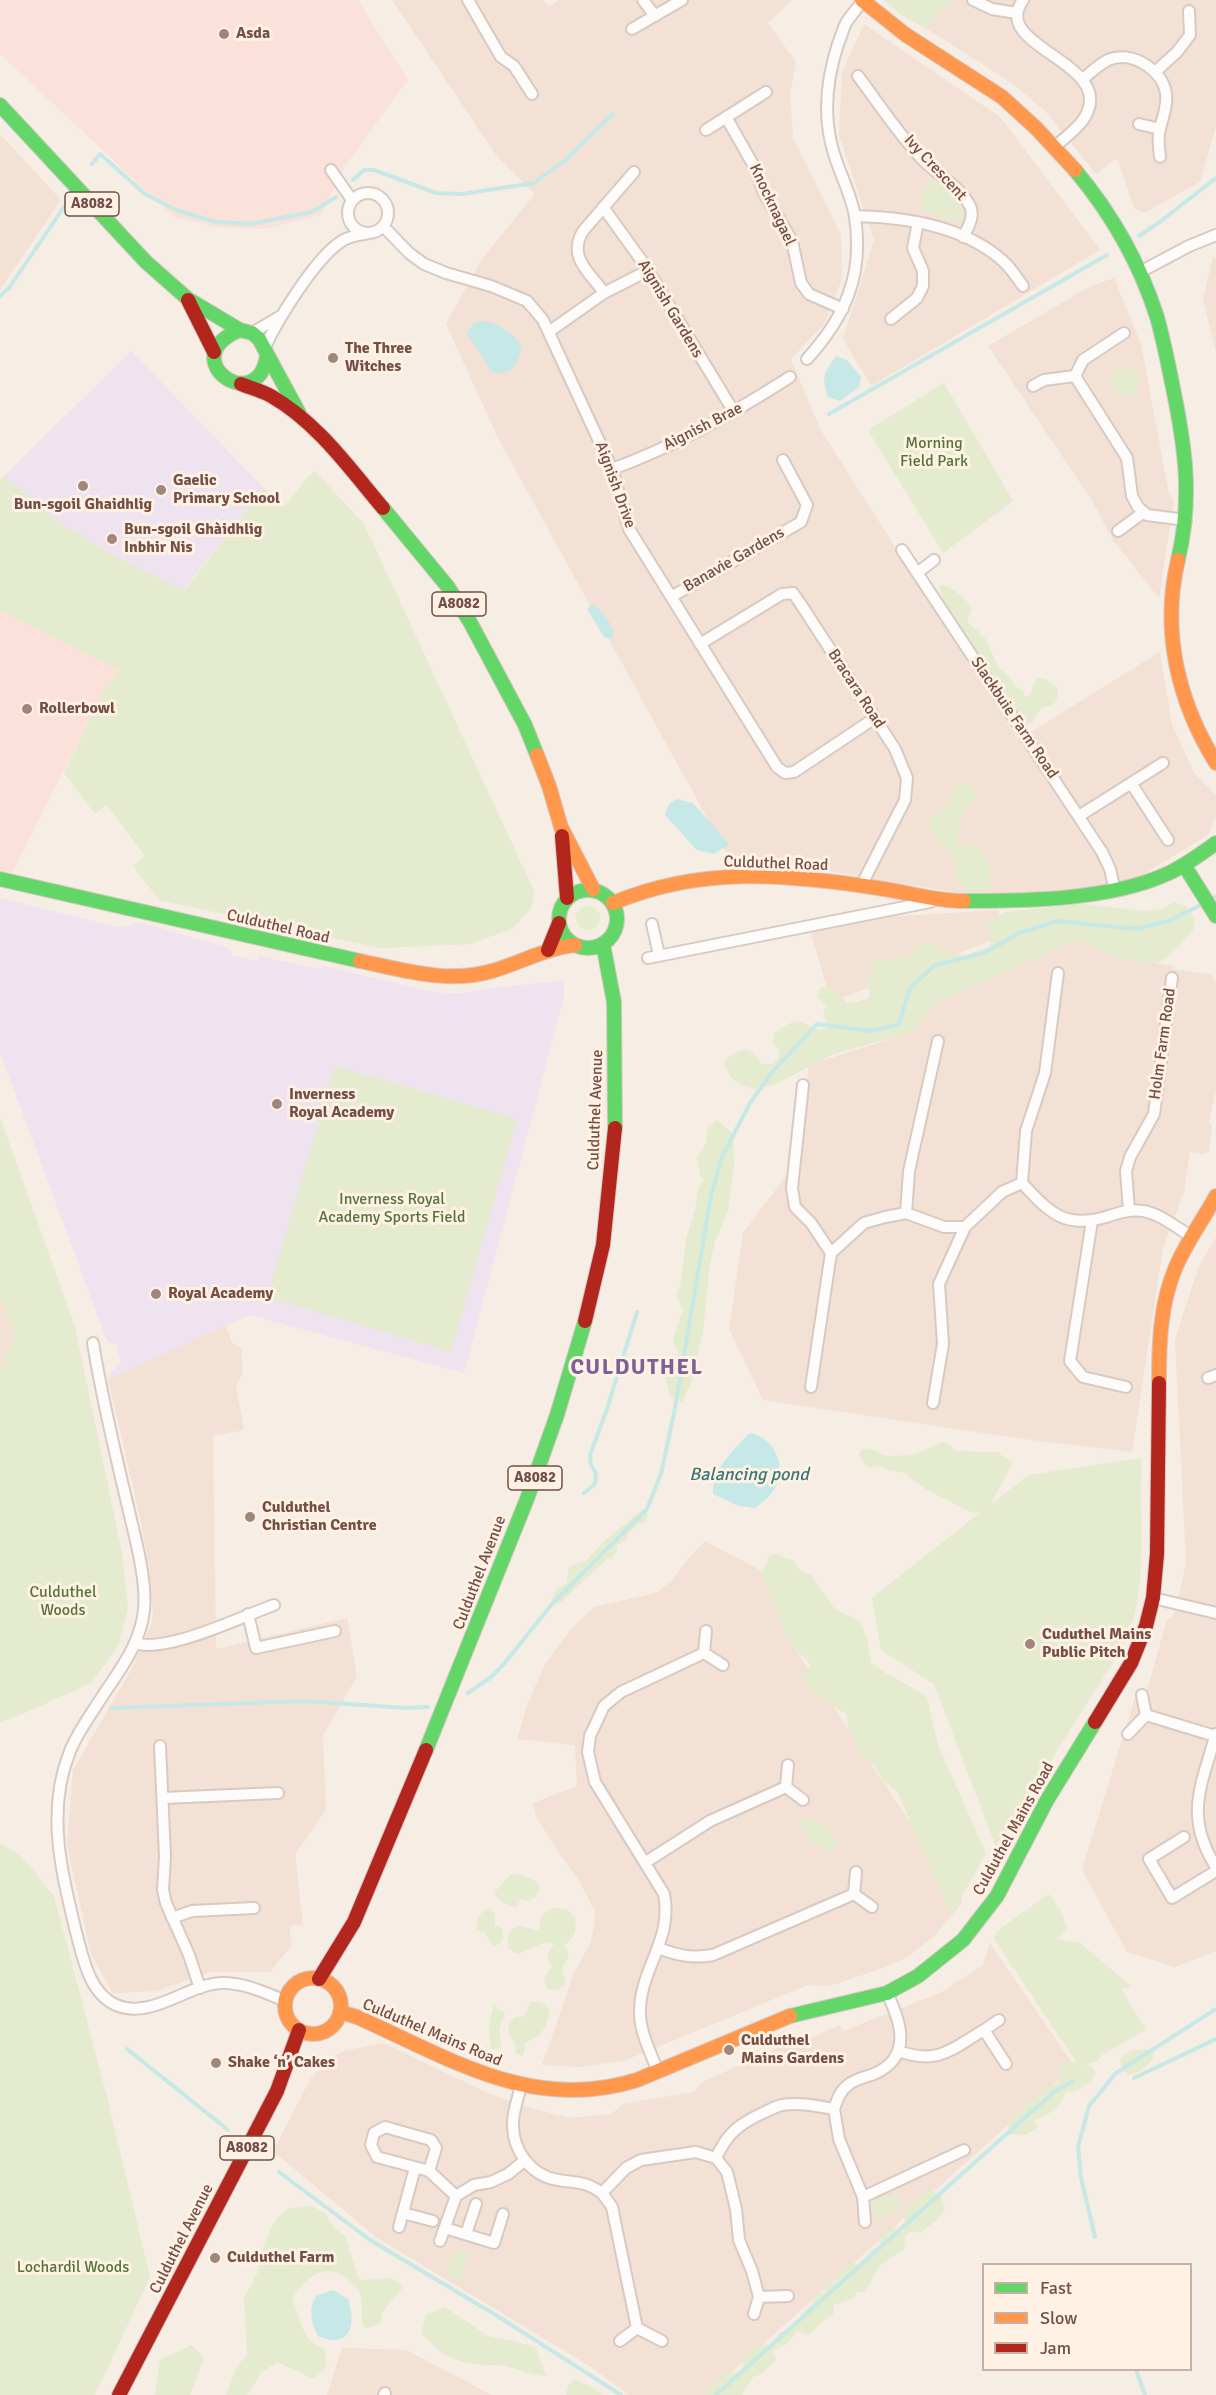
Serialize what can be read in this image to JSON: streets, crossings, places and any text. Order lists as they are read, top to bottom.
{
  "streets": {
    "main road": [
      "A8082",
      "Culduthel Road",
      "Culduthel Avenue",
      "Culduthel Mains Road"
    ],
    "street": [
      "Ivy Crescent",
      "Knocknagael",
      "Aignish Gardens",
      "Aignish Brae",
      "Aignish Drive",
      "Banavie Gardens",
      "Bracara Road",
      "Slackbuie Farm Road",
      "Holm Farm Road"
    ]
  },
  "crossings": [
    ["A8082", "Culduthel Road"],
    ["A8082", "Culduthel Avenue"],
    ["Aignish Gardens", "Aignish Brae"],
    ["Aignish Brae", "Aignish Drive"],
    ["Aignish Drive", "Banavie Gardens"],
    ["Aignish Drive", "Bracara Road"],
    ["Bracara Road", "Culduthel Road"],
    ["Slackbuie Farm Road", "Culduthel Road"],
    ["Culduthel Road", "Culduthel Avenue"],
    ["Culduthel Avenue", "Culduthel Mains Road"]
  ],
  "districts": ["CULDUTHEL"],
  "water": ["Balancing pond"],
  "parks": [
    "Morning Field Park",
    "Inverness Royal Academy Sports Field",
    "Culduthel Woods",
    "Lochardil Woods"
  ],
  "places": [
    "Asda",
    "The Three Witches",
    "Bun-sgoil Ghaidhlig",
    "Gaelic Primary School",
    "Bun-sgoil Ghàidhlig Inbhir Nis",
    "Rollerbowl",
    "Inverness Royal Academy",
    "Royal Academy",
    "Culduthel Christian Centre",
    "Cuduthel Mains Public Pitch",
    "Culduthel Mains Gardens",
    "Shake ‘n’ Cakes",
    "Culduthel Farm"
  ],
  "legend": ["Fast", "Slow", "Jam"]
}
